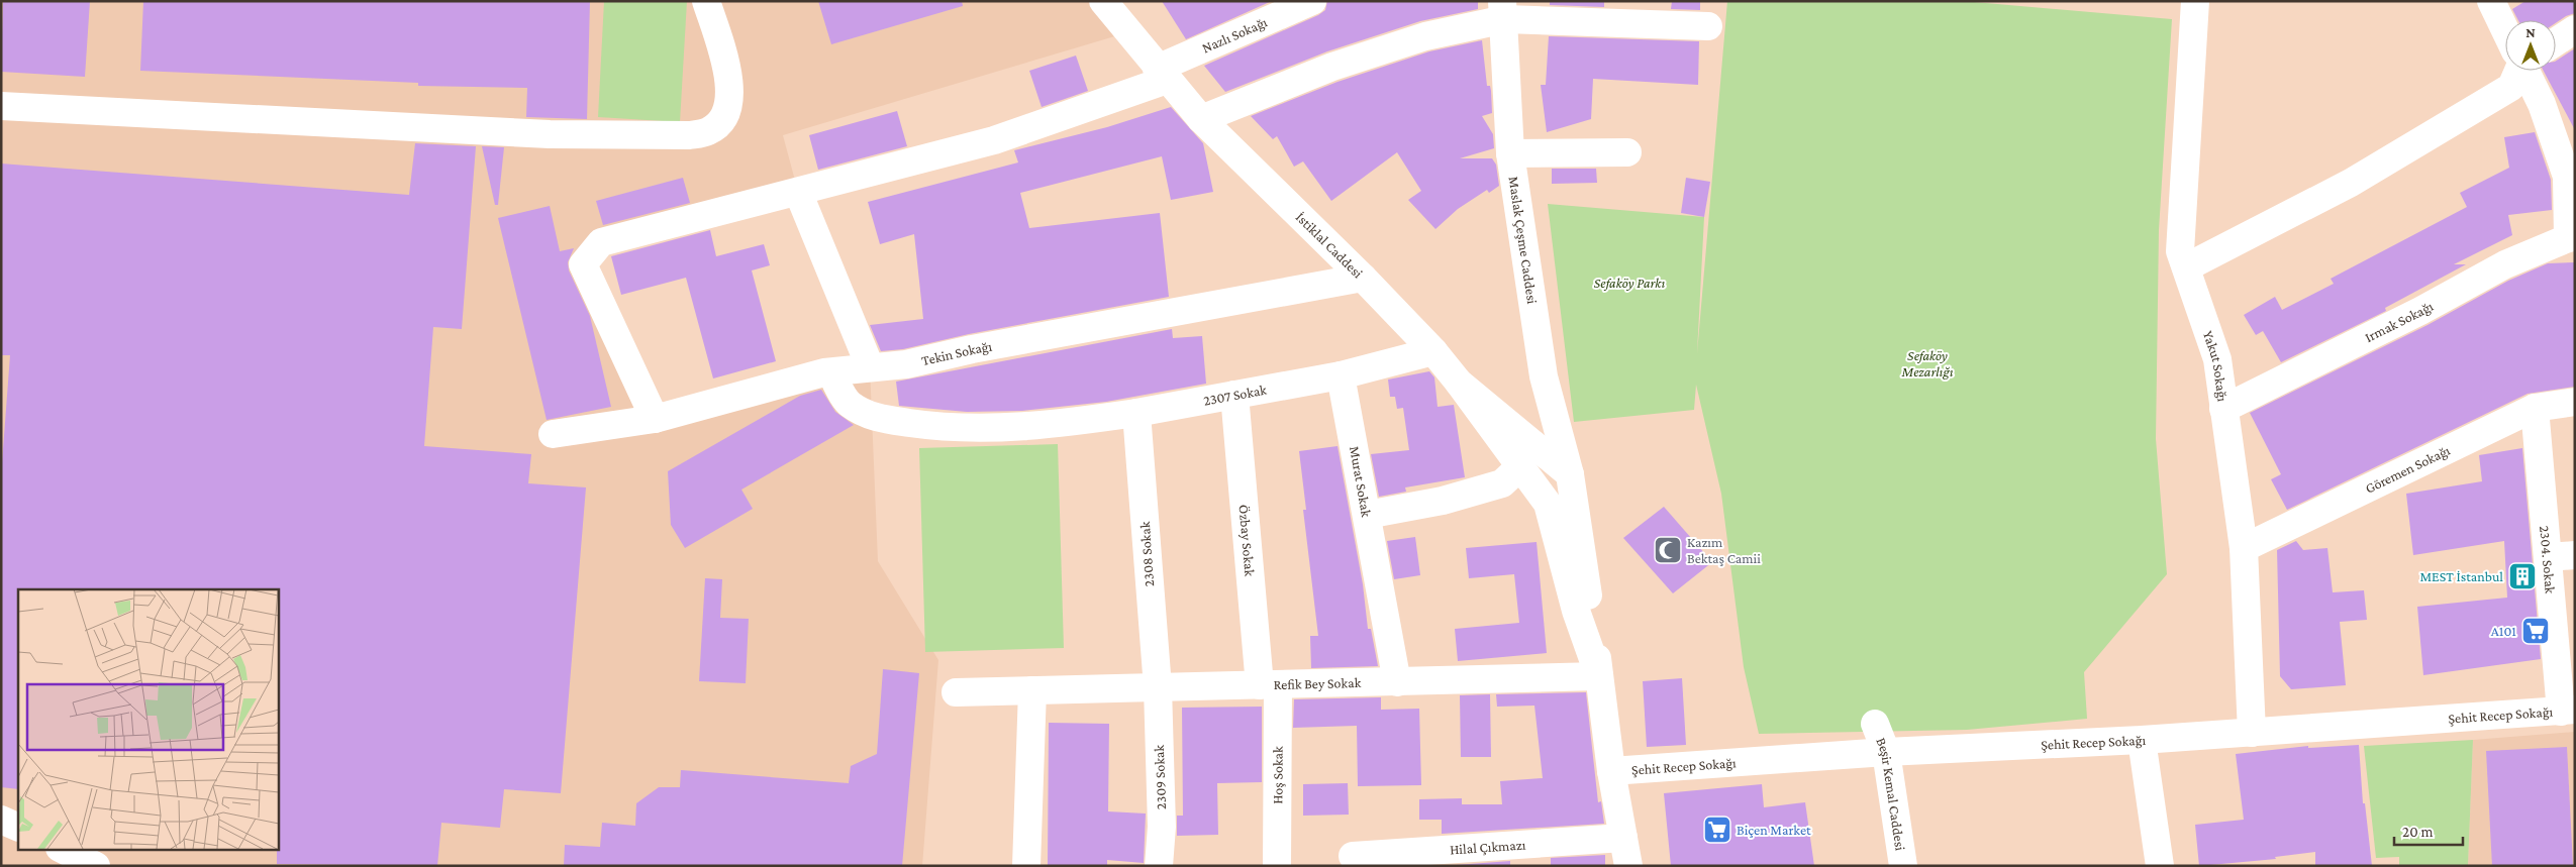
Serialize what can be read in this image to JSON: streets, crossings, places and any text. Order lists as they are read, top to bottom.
{
  "streets": {
    "street": [
      "Nazlı Sokağı",
      "Maslak Çeşme Caddesi",
      "İstiklal Caddesi",
      "Irmak Sokağı",
      "Tekin Sokağı",
      "Yakut Sokağı",
      "2307 Sokak",
      "Göremen Sokağı",
      "Murat Sokak",
      "Özbay Sokak",
      "2308 Sokak",
      "2304. Sokak",
      "Refik Bey Sokak",
      "Şehit Recep Sokağı",
      "Hoş Sokak",
      "2309 Sokak",
      "Beşir Kemal Caddesi",
      "Hilal Çıkmazı"
    ]
  },
  "crossings": [
    ["Nazlı Sokağı", "İstiklal Caddesi"],
    ["Nazlı Sokağı", "Tekin Sokağı"],
    ["Maslak Çeşme Caddesi", "İstiklal Caddesi"],
    ["Maslak Çeşme Caddesi", "Refik Bey Sokak"],
    ["İstiklal Caddesi", "Tekin Sokağı"],
    ["Irmak Sokağı", "Yakut Sokağı"],
    ["Tekin Sokağı", "2307 Sokak"],
    ["Yakut Sokağı", "Göremen Sokağı"],
    ["Yakut Sokağı", "Şehit Recep Sokağı"],
    ["2307 Sokak", "Murat Sokak"],
    ["2307 Sokak", "Özbay Sokak"],
    ["2307 Sokak", "2308 Sokak"],
    ["Göremen Sokağı", "2304. Sokak"],
    ["Murat Sokak", "Refik Bey Sokak"],
    ["Özbay Sokak", "Refik Bey Sokak"],
    ["Özbay Sokak", "Hoş Sokak"],
    ["2308 Sokak", "Refik Bey Sokak"],
    ["2308 Sokak", "2309 Sokak"],
    ["2304. Sokak", "Şehit Recep Sokağı"],
    ["Refik Bey Sokak", "Hoş Sokak"],
    ["Refik Bey Sokak", "2309 Sokak"],
    ["Şehit Recep Sokağı", "Beşir Kemal Caddesi"]
  ],
  "parks": ["Sefaköy Parkı", "Sefaköy Mezarlığı"],
  "places": {
    "mosque": ["Kazım Bektaş Camii"],
    "building": ["MEST İstanbul"],
    "supermarket": ["A101", "Biçen Market"]
  },
  "scale_bar": "20 m",
  "north": "top"
}
